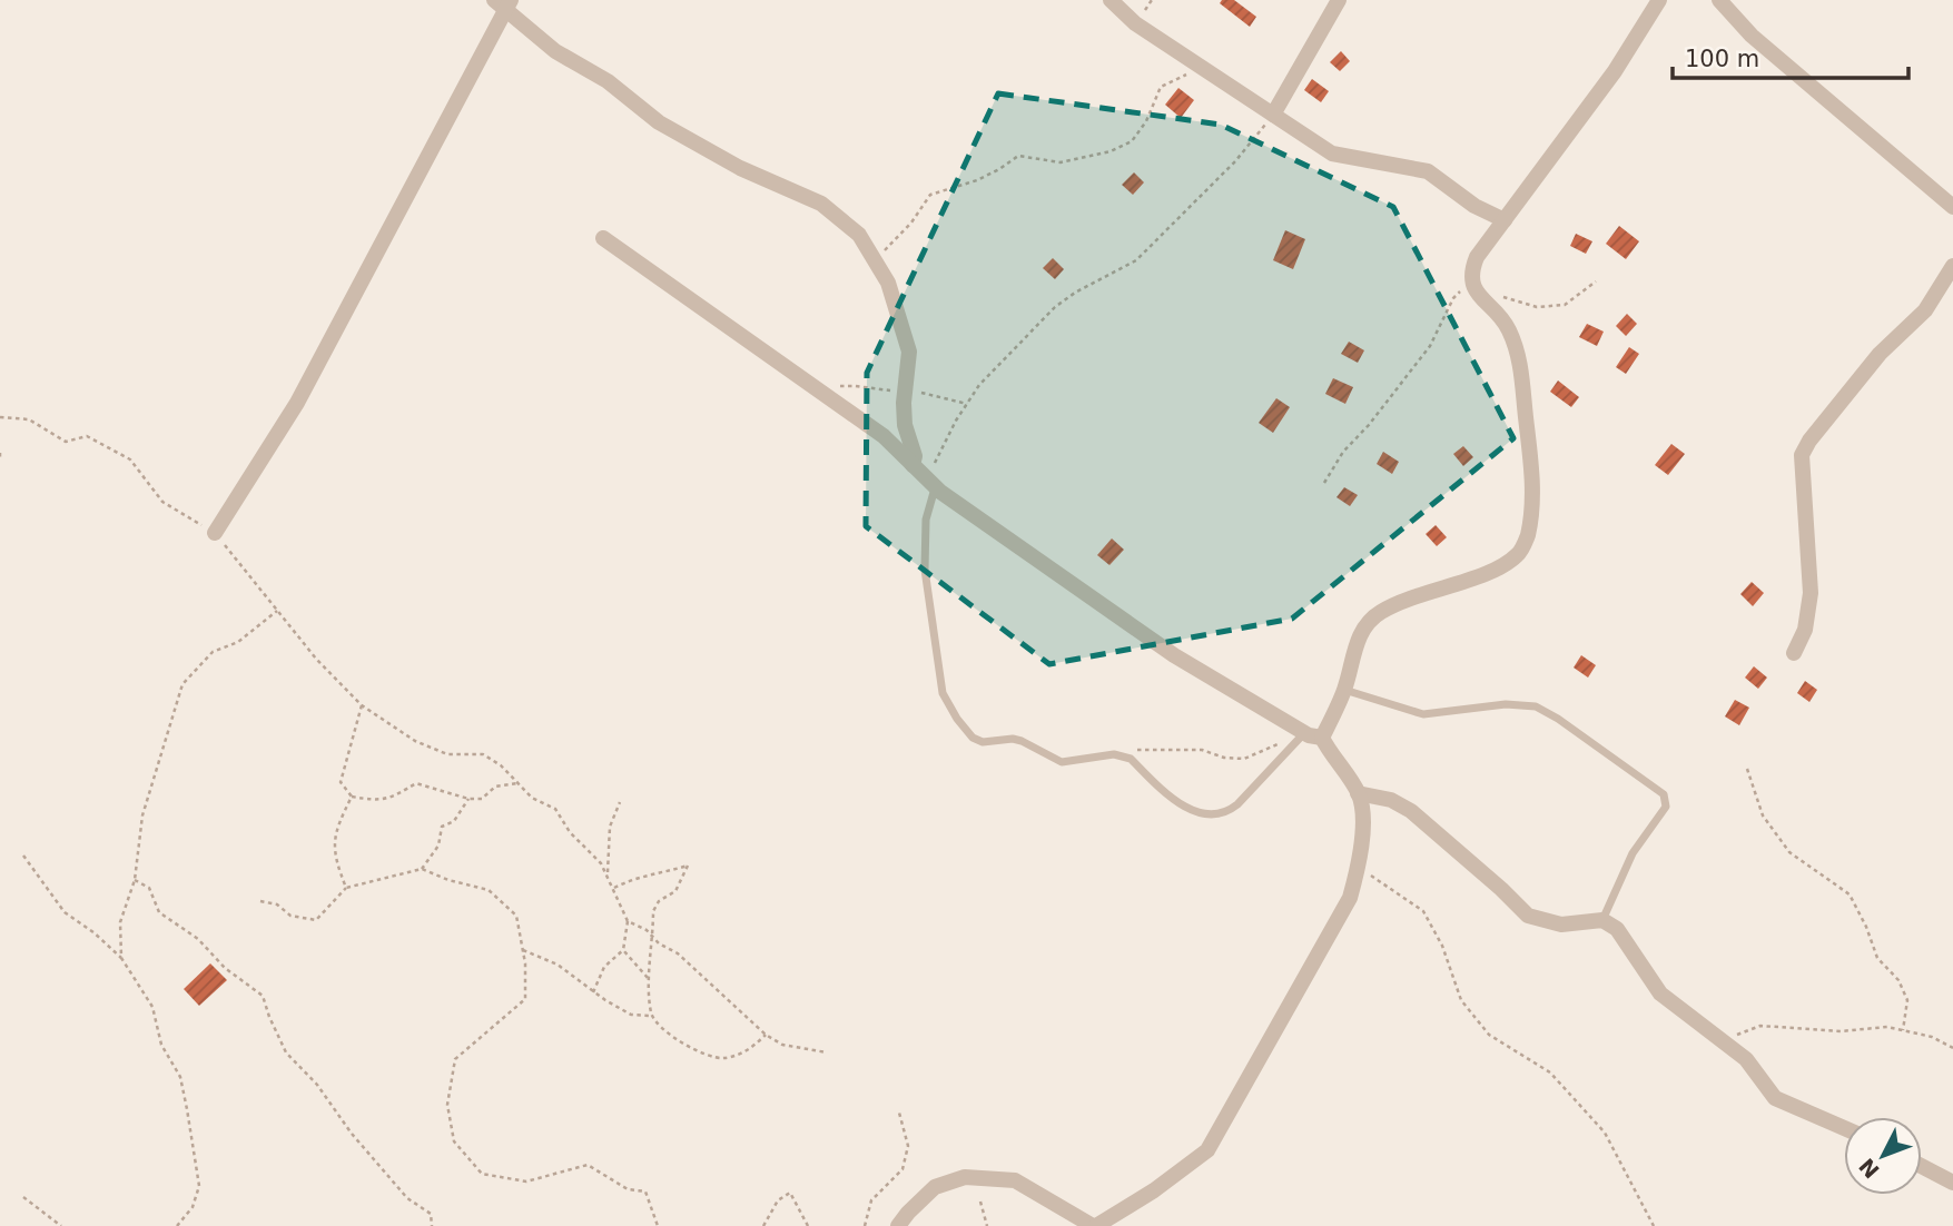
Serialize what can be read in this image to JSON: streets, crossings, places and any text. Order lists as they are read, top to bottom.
{
  "scale_bar": "100 m",
  "north": "bottom left"
}
